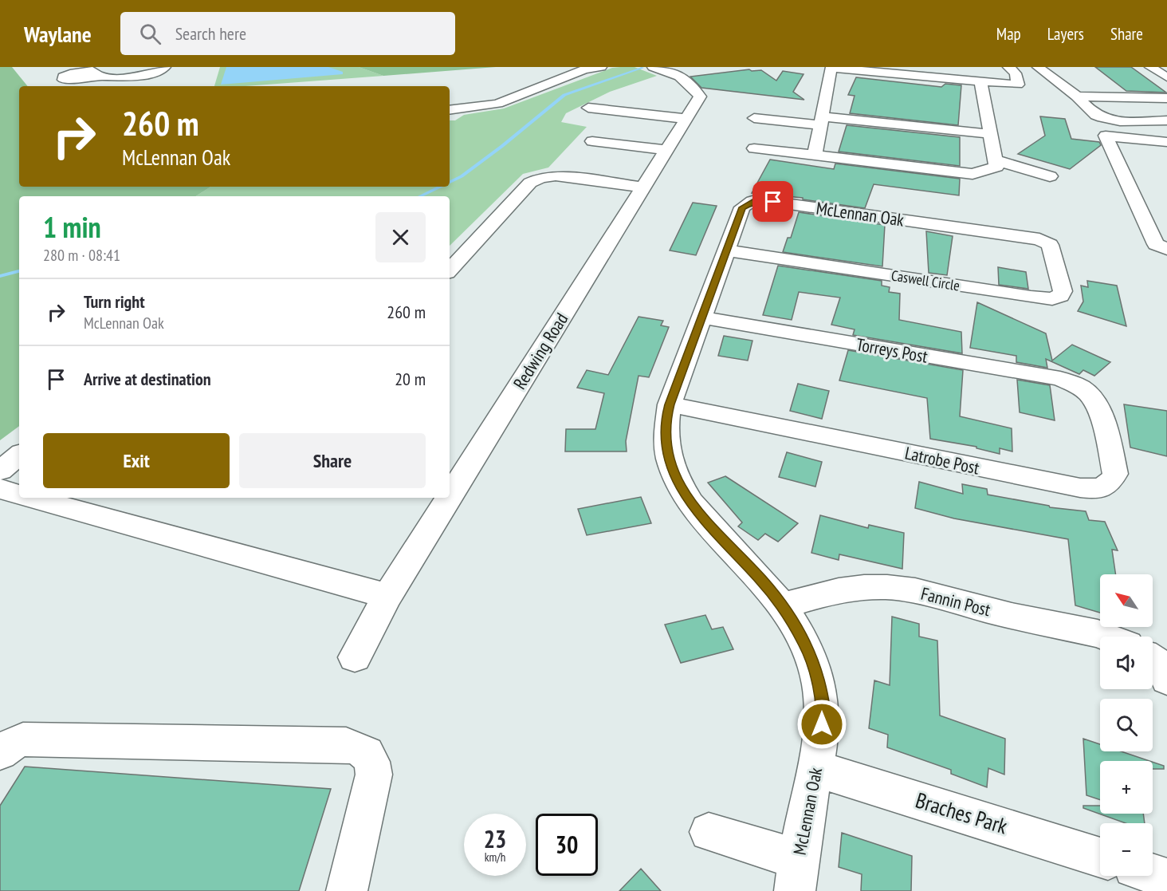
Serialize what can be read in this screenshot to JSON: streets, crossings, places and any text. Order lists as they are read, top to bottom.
{
  "streets": {
    "street": [
      "McLennan Oak",
      "Caswell Circle",
      "Torreys Post",
      "Redwing Road",
      "Latrobe Post",
      "Fannin Post",
      "Braches Park"
    ]
  },
  "crossings": [
    ["McLennan Oak", "Caswell Circle"],
    ["McLennan Oak", "Torreys Post"],
    ["McLennan Oak", "Latrobe Post"],
    ["McLennan Oak", "Fannin Post"],
    ["McLennan Oak", "Braches Park"],
    ["Torreys Post", "Latrobe Post"]
  ],
  "north": "top left",
  "page": {
    "header": "Waylane",
    "search": "Search here",
    "nav": ["Map", "Layers", "Share"],
    "turn": ["260 m", "McLennan Oak"],
    "heading": ["1 min", "280 m · 08:41"],
    "list": [
      {
        "name": "Turn right",
        "note": "McLennan Oak",
        "value": "260 m"
      },
      {
        "name": "Arrive at destination",
        "value": "20 m"
      }
    ],
    "buttons": ["Exit", "Share"],
    "map_buttons": ["+", "−"],
    "speed": "23 km/h",
    "limit": "30"
  }
}
